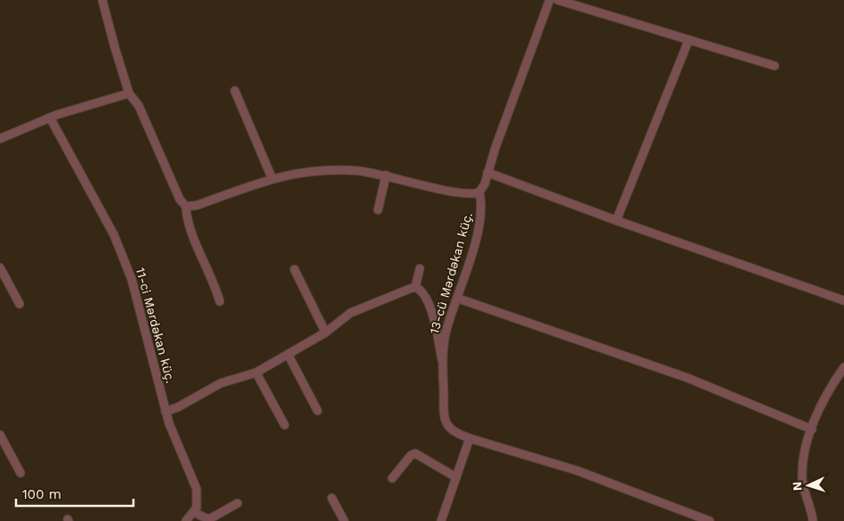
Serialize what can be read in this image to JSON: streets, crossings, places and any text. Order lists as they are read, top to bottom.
{
  "streets": {
    "street": ["13-cü Mərdəkan küç.", "11-ci Mərdəkan küç."]
  },
  "scale_bar": "100 m",
  "north": "left"
}
